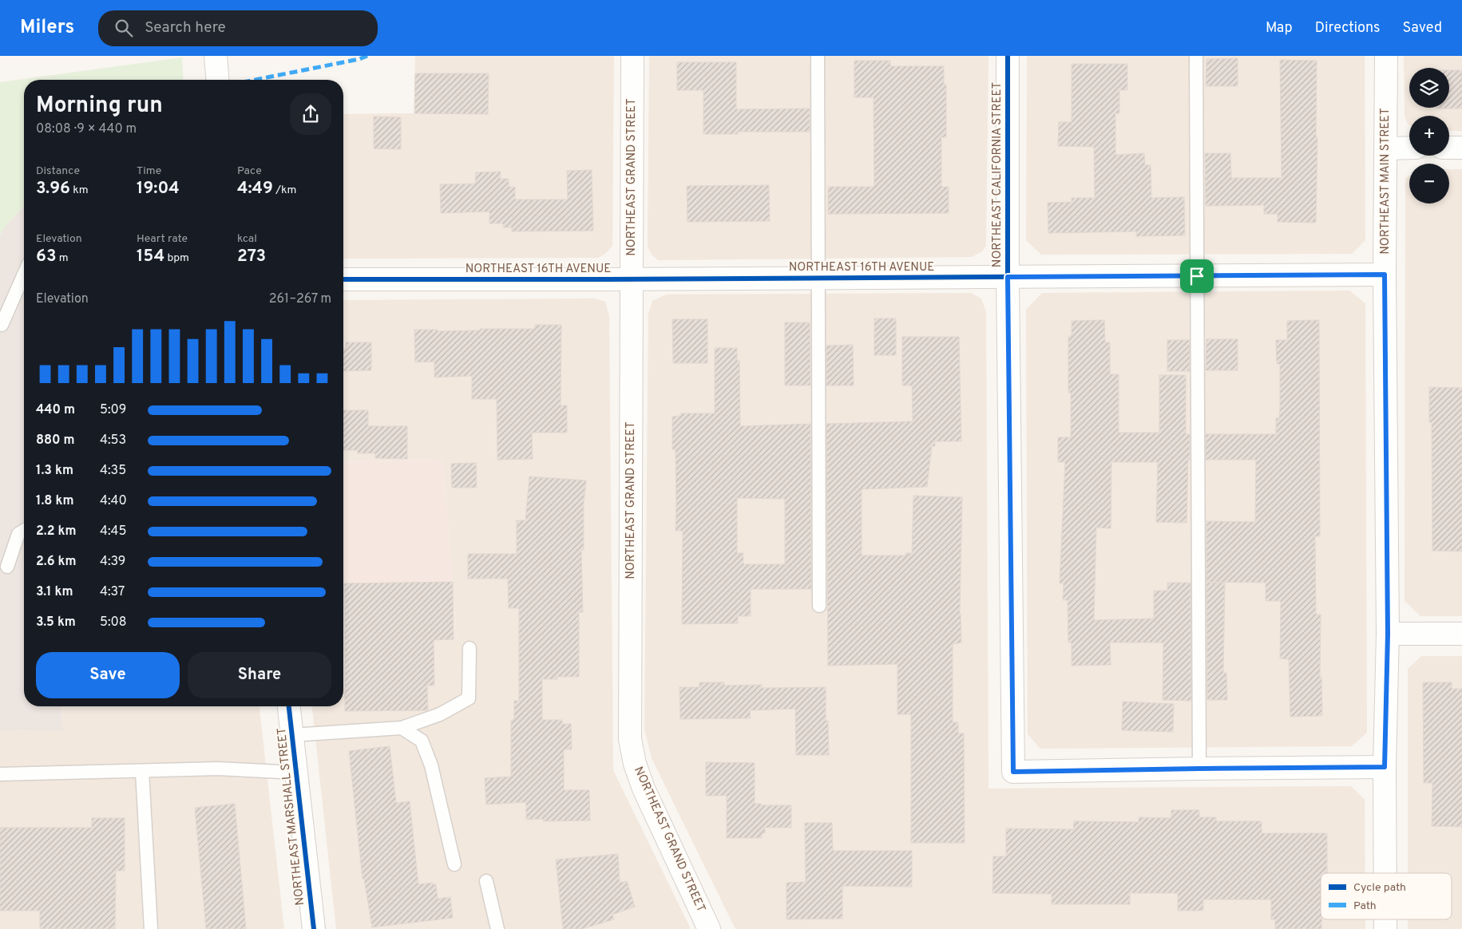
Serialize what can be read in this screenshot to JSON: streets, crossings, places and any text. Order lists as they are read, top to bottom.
{
  "streets": {
    "street": [
      "NORTHEAST CALIFORNIA STREET",
      "NORTHEAST GRAND STREET",
      "NORTHEAST MAIN STREET",
      "NORTHEAST 16TH AVENUE",
      "NORTHEAST MARSHALL STREET"
    ]
  },
  "crossings": [
    ["NORTHEAST CALIFORNIA STREET", "NORTHEAST 16TH AVENUE"],
    ["NORTHEAST GRAND STREET", "NORTHEAST 16TH AVENUE"],
    ["NORTHEAST MAIN STREET", "NORTHEAST 16TH AVENUE"]
  ],
  "legend": ["Cycle path", "Path"],
  "page": {
    "header": "Milers",
    "search": "Search here",
    "nav": ["Map", "Directions", "Saved"],
    "map_buttons": ["+", "−"],
    "heading": ["Morning run", "08:08 · 9 × 440 m"],
    "stats": [
      ["Distance", "3.96 km"],
      ["Time", "19:04"],
      ["Pace", "4:49 /km"],
      ["Elevation", "63 m"],
      ["Heart rate", "154 bpm"],
      ["kcal", "273"]
    ],
    "chart": ["Elevation", "261–267 m"],
    "list": [
      {
        "name": "440 m",
        "note": "5:09"
      },
      {
        "name": "880 m",
        "note": "4:53"
      },
      {
        "name": "1.3 km",
        "note": "4:35"
      },
      {
        "name": "1.8 km",
        "note": "4:40"
      },
      {
        "name": "2.2 km",
        "note": "4:45"
      },
      {
        "name": "2.6 km",
        "note": "4:39"
      },
      {
        "name": "3.1 km",
        "note": "4:37"
      },
      {
        "name": "3.5 km",
        "note": "5:08"
      }
    ],
    "buttons": ["Save", "Share"]
  }
}
